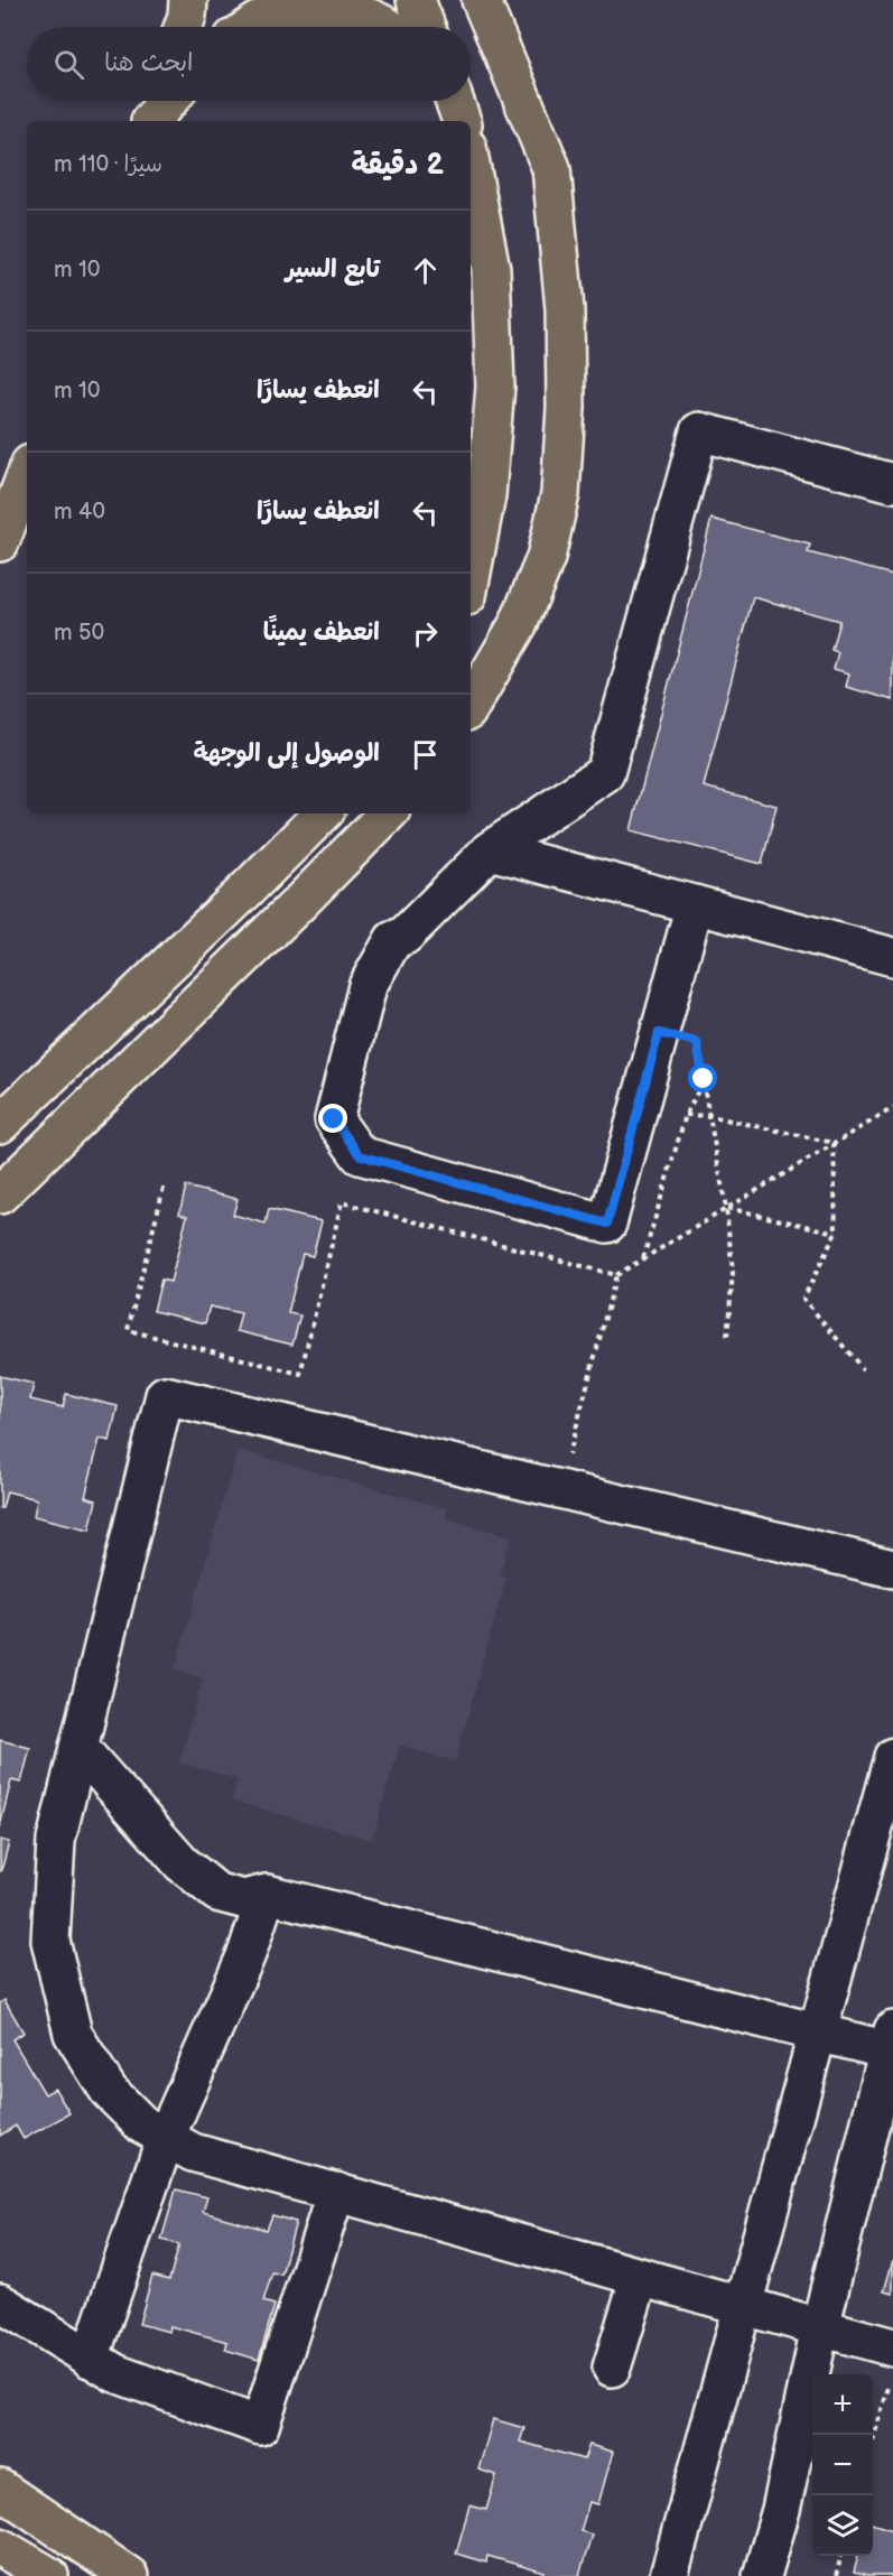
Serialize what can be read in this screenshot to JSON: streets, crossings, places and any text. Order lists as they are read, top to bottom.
{
  "page": {
    "search": "ابحث هنا",
    "heading": ["2 دقيقة", "سيرًا · 110 m"],
    "list": [
      ["تابع السير", "10 m"],
      ["انعطف يسارًا", "10 m"],
      ["انعطف يسارًا", "40 m"],
      ["انعطف يمينًا", "50 m"],
      "الوصول إلى الوجهة"
    ],
    "map_buttons": ["+", "−"]
  }
}
